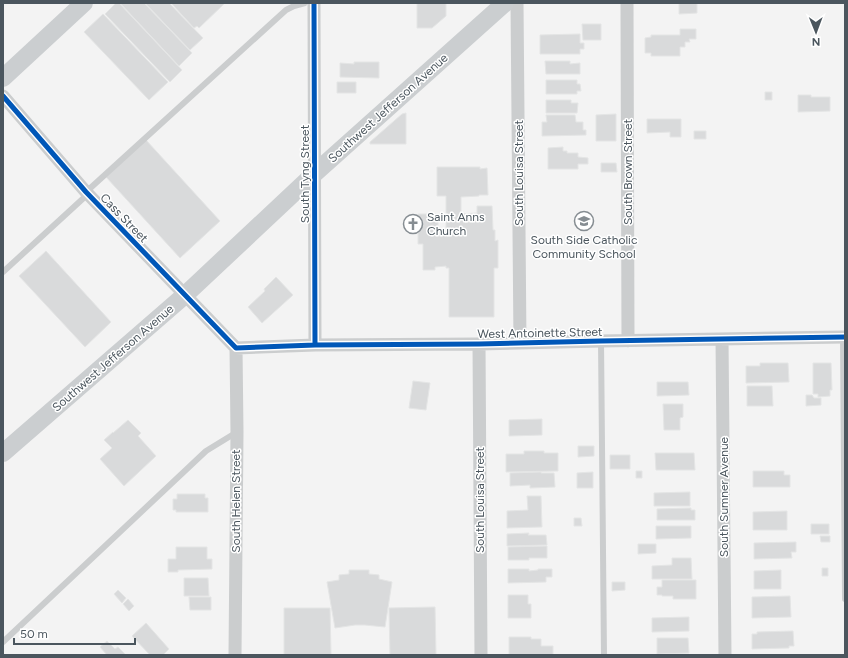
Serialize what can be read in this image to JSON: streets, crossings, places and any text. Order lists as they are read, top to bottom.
{
  "streets": {
    "main road": ["Southwest Jefferson Avenue"],
    "street": [
      "South Brown Street",
      "South Louisa Street",
      "South Tyng Street",
      "Cass Street",
      "West Antoinette Street",
      "South Sumner Avenue",
      "South Helen Street"
    ]
  },
  "crossings": [
    ["Southwest Jefferson Avenue", "South Tyng Street"],
    ["Southwest Jefferson Avenue", "Cass Street"],
    ["South Brown Street", "West Antoinette Street"],
    ["South Louisa Street", "West Antoinette Street"],
    ["South Tyng Street", "West Antoinette Street"],
    ["Cass Street", "West Antoinette Street"],
    ["Cass Street", "South Helen Street"],
    ["West Antoinette Street", "South Sumner Avenue"],
    ["West Antoinette Street", "South Helen Street"]
  ],
  "places": {
    "school or university": ["South Side Catholic Community School"],
    "church": ["Saint Anns Church"]
  },
  "scale_bar": "50 m",
  "north": "bottom"
}
